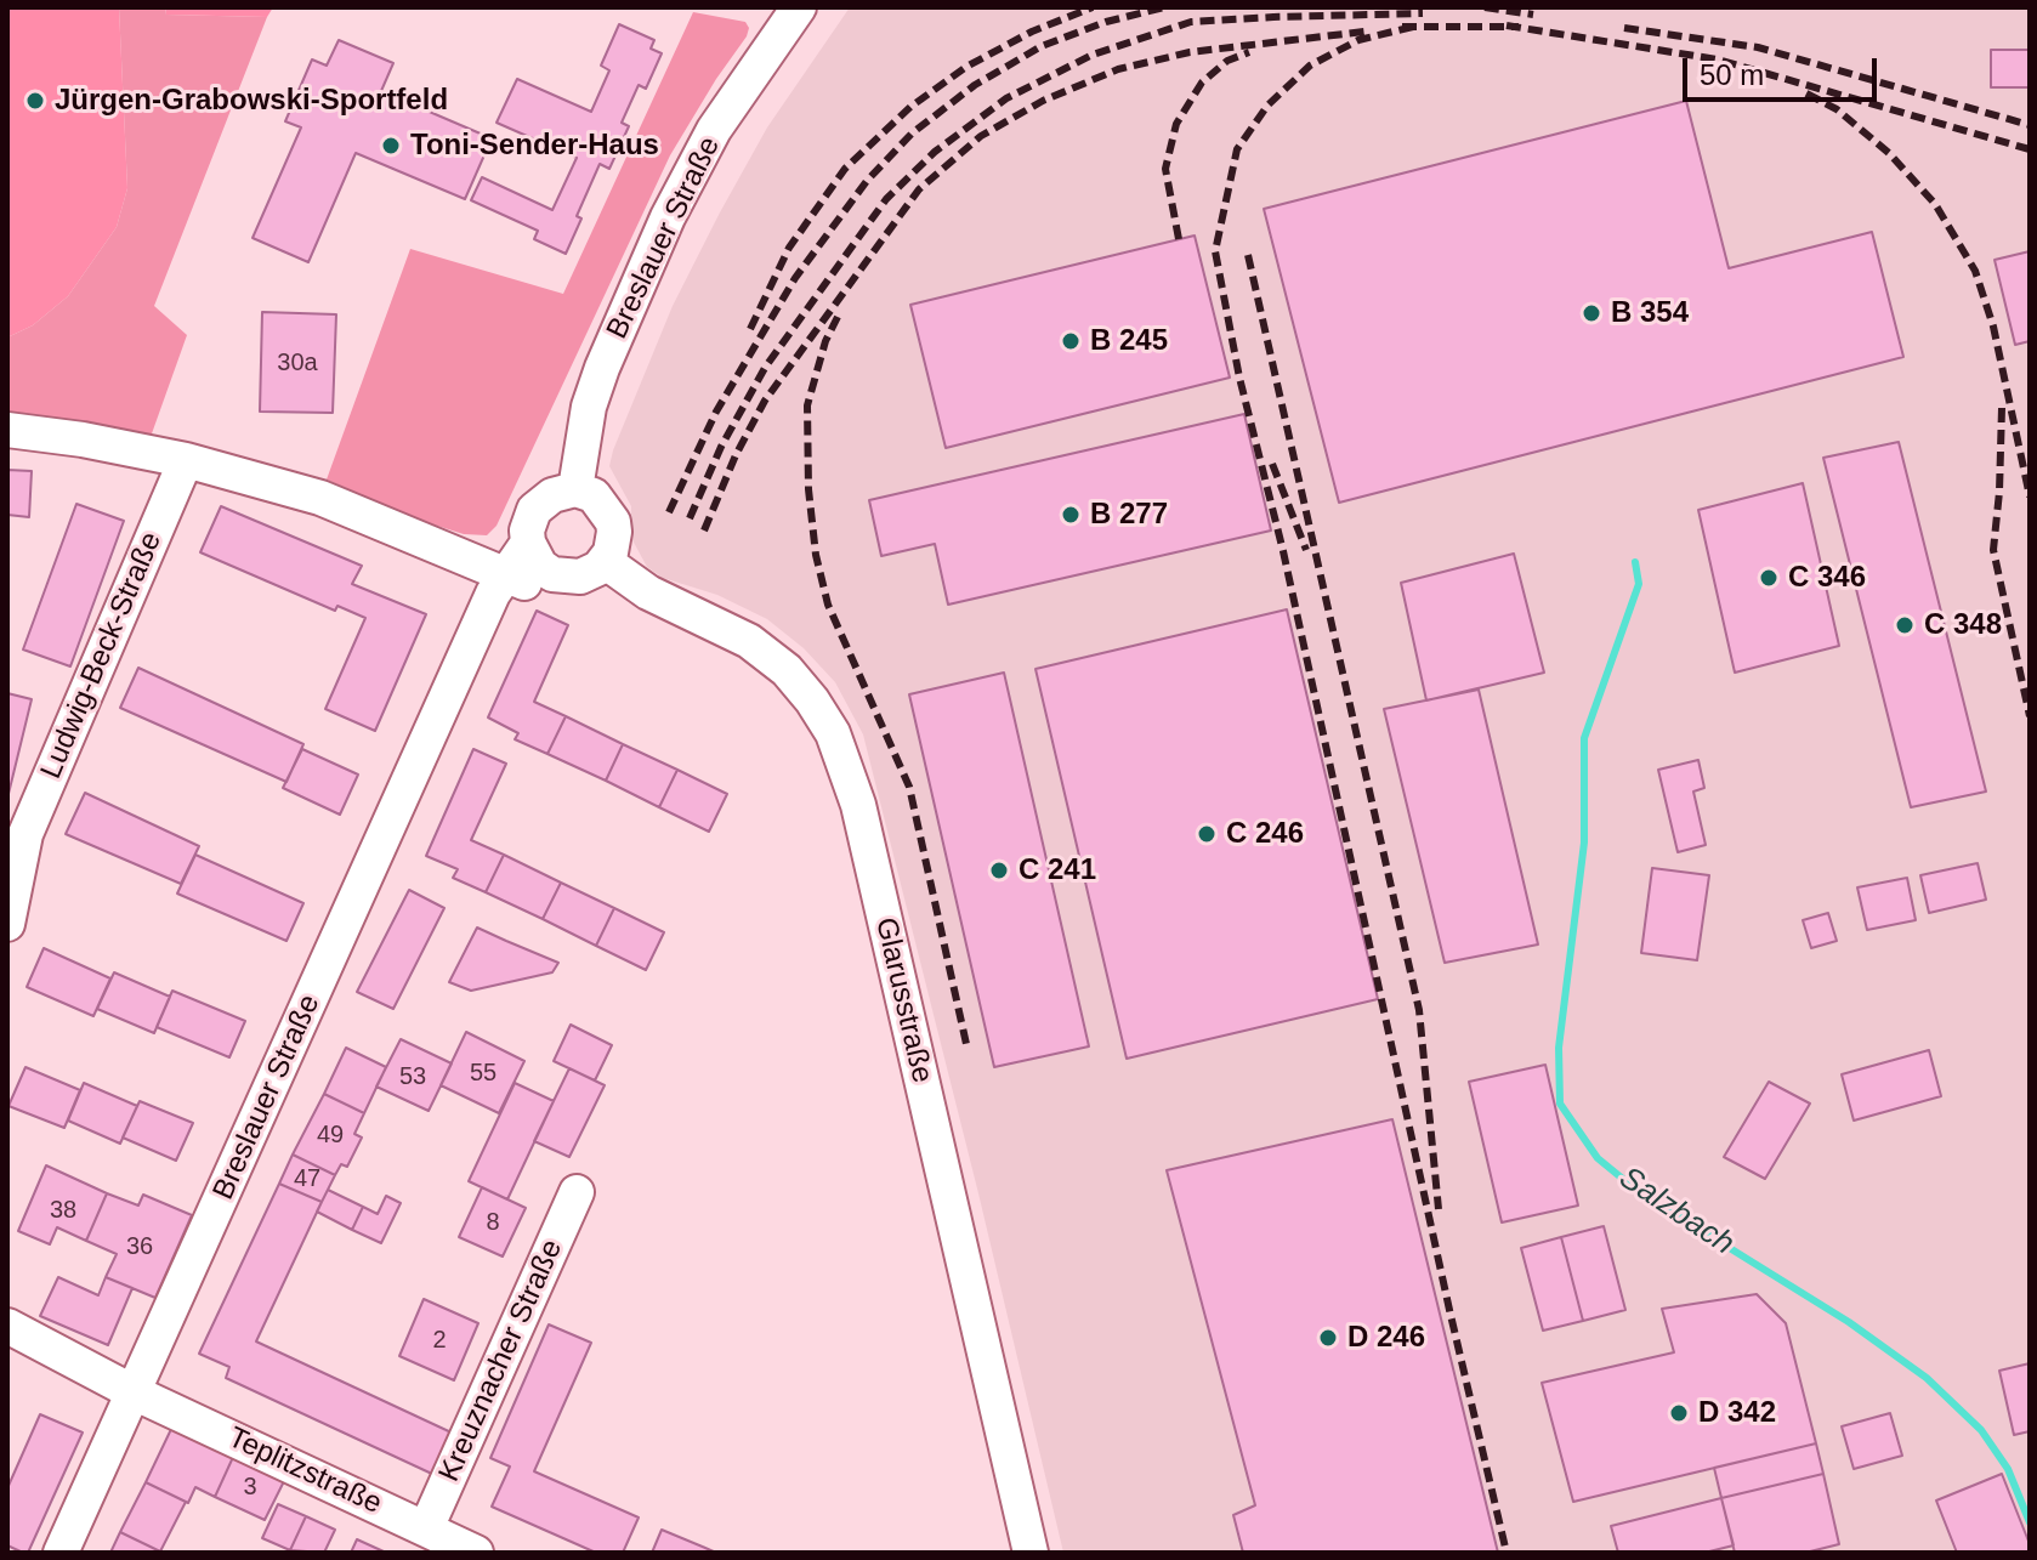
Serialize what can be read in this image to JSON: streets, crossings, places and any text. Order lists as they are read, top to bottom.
{
  "streets": {
    "street": [
      "Breslauer Straße",
      "Ludwig-Beck-Straße",
      "Glarusstraße",
      "Kreuznacher Straße",
      "Teplitzstraße"
    ]
  },
  "crossings": [
    ["Breslauer Straße", "Glarusstraße"],
    ["Breslauer Straße", "Teplitzstraße"],
    ["Kreuznacher Straße", "Teplitzstraße"]
  ],
  "water": ["Salzbach"],
  "places": [
    "Jürgen-Grabowski-Sportfeld",
    "Toni-Sender-Haus",
    "B 354",
    "B 245",
    "B 277",
    "C 346",
    "C 348",
    "C 246",
    "C 241",
    "D 246",
    "D 342"
  ],
  "house_numbers": [
    "30a",
    "55",
    "53",
    "49",
    "47",
    "38",
    "8",
    "36",
    "2",
    "3"
  ],
  "scale_bar": "50 m"
}
